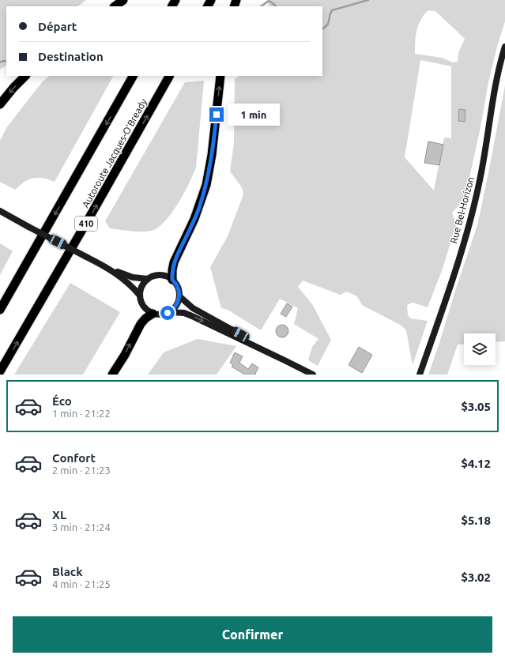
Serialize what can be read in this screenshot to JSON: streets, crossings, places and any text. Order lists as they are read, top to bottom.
{
  "streets": {
    "highway": ["Autoroute Jacques-O'Bready", "410"],
    "street": ["Rue Bel-Horizon"]
  },
  "page": {
    "banner": ["Départ", "Destination"],
    "bubble": "1 min",
    "list": [
      {
        "name": "Éco",
        "note": "1 min · 21:22",
        "value": "$3.05"
      },
      {
        "name": "Confort",
        "note": "2 min · 21:23",
        "value": "$4.12"
      },
      {
        "name": "XL",
        "note": "3 min · 21:24",
        "value": "$5.18"
      },
      {
        "name": "Black",
        "note": "4 min · 21:25",
        "value": "$3.02"
      }
    ],
    "buttons": "Confirmer"
  }
}
